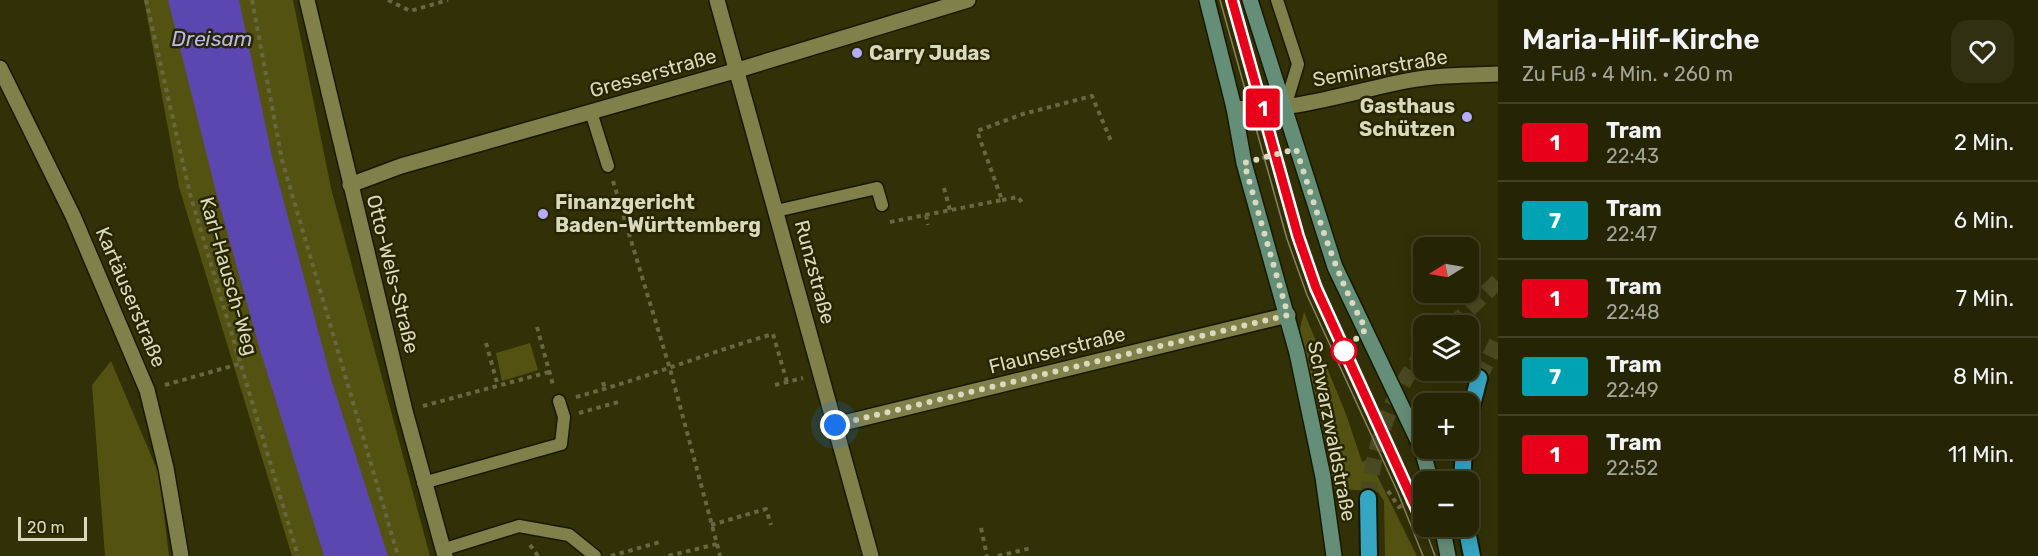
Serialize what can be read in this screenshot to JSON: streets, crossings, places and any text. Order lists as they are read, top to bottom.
{
  "streets": {
    "main road": ["Schwarzwaldstraße"],
    "street": [
      "Seminarstraße",
      "Gresserstraße",
      "Runzstraße",
      "Otto-Wels-Straße",
      "Kartäuserstraße",
      "Flaunserstraße"
    ],
    "path": ["Karl-Hausch-Weg"]
  },
  "crossings": [
    ["Seminarstraße", "Schwarzwaldstraße"],
    ["Gresserstraße", "Runzstraße"],
    ["Gresserstraße", "Otto-Wels-Straße"],
    ["Runzstraße", "Flaunserstraße"],
    ["Flaunserstraße", "Schwarzwaldstraße"]
  ],
  "water": ["Dreisam"],
  "places": ["Carry Judas", "Gasthaus Schützen", "Finanzgericht Baden-Württemberg"],
  "lines": ["tram line 1"],
  "scale_bar": "20 m",
  "north": "left",
  "page": {
    "on_map": "1",
    "heading": ["Maria-Hilf-Kirche", "Zu Fuß · 4 Min. · 260 m"],
    "list": [
      {
        "mark": "1",
        "name": "Tram",
        "note": "22:43",
        "value": "2 Min."
      },
      {
        "mark": "7",
        "name": "Tram",
        "note": "22:47",
        "value": "6 Min."
      },
      {
        "mark": "1",
        "name": "Tram",
        "note": "22:48",
        "value": "7 Min."
      },
      {
        "mark": "7",
        "name": "Tram",
        "note": "22:49",
        "value": "8 Min."
      },
      {
        "mark": "1",
        "name": "Tram",
        "note": "22:52",
        "value": "11 Min."
      }
    ],
    "map_buttons": ["+", "−"],
    "scale": "20 m"
  }
}
